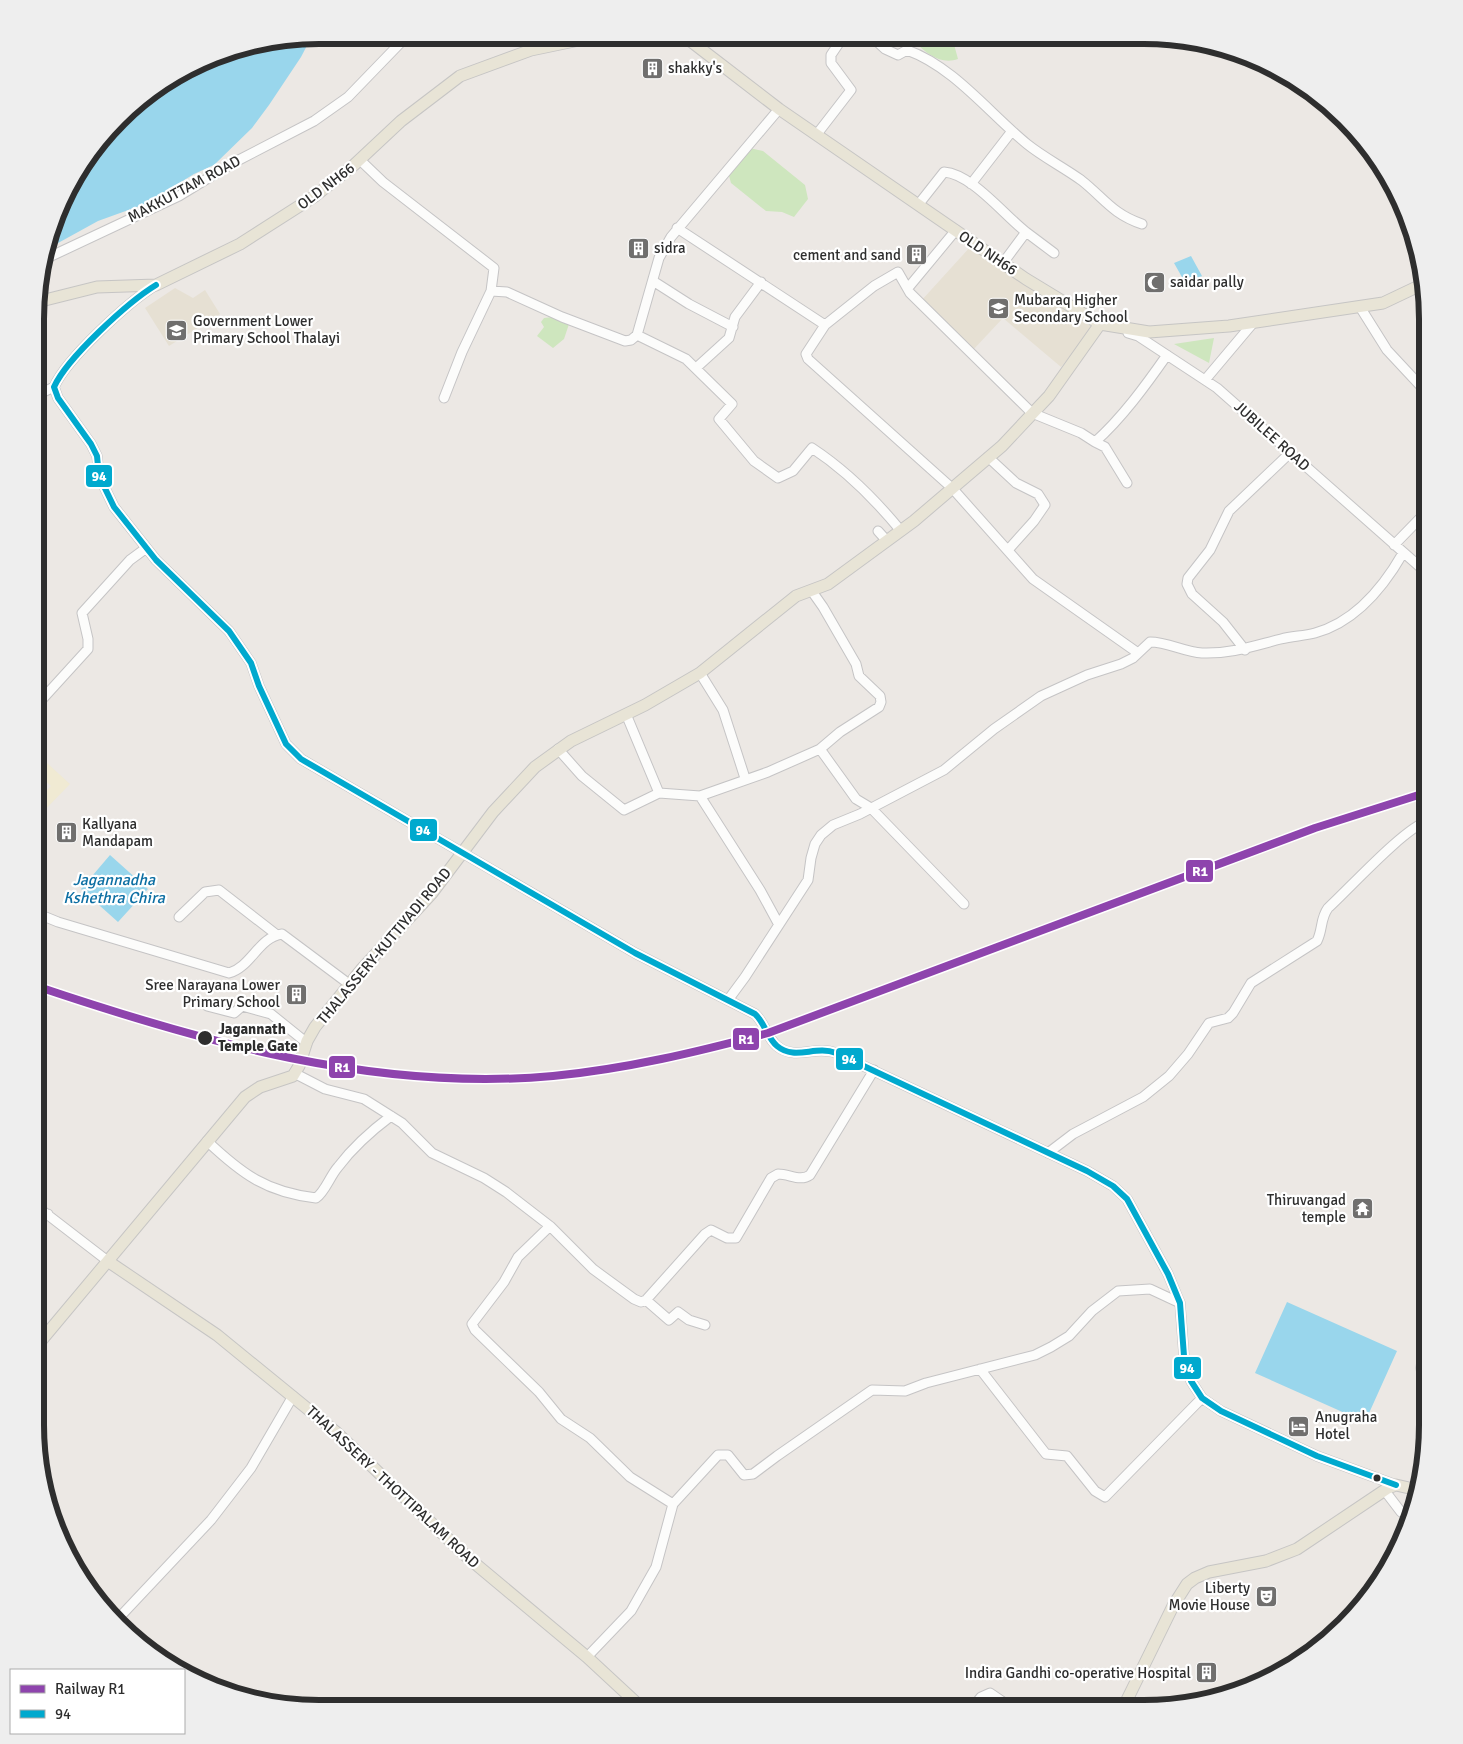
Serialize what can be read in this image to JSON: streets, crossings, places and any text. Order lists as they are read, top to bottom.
{
  "streets": {
    "main road": ["OLD NH66", "THALASSERY-KUTTIYADI ROAD", "THALASSERY - THOTTIPALAM ROAD"],
    "street": ["MAKKUTTAM ROAD", "JUBILEE ROAD"]
  },
  "crossings": [
    ["OLD NH66", "JUBILEE ROAD"],
    ["OLD NH66", "THALASSERY-KUTTIYADI ROAD"],
    ["JUBILEE ROAD", "THALASSERY-KUTTIYADI ROAD"]
  ],
  "water": ["Jagannadha Kshethra Chira"],
  "places": {
    "building": [
      "shakky's",
      "sidra",
      "cement and sand",
      "Kallyana Mandapam",
      "Sree Narayana Lower Primary School",
      "Indira Gandhi co-operative Hospital"
    ],
    "mosque": ["saidar pally"],
    "school or university": ["Mubaraq Higher Secondary School", "Government Lower Primary School Thalayi"],
    "other": ["Jagannath Temple Gate"],
    "temple": ["Thiruvangad temple"],
    "hotel": ["Anugraha Hotel"],
    "theatre": ["Liberty Movie House"]
  },
  "lines": ["transit line 94", "rail line R1"],
  "legend": ["Railway R1", "94"]
}
